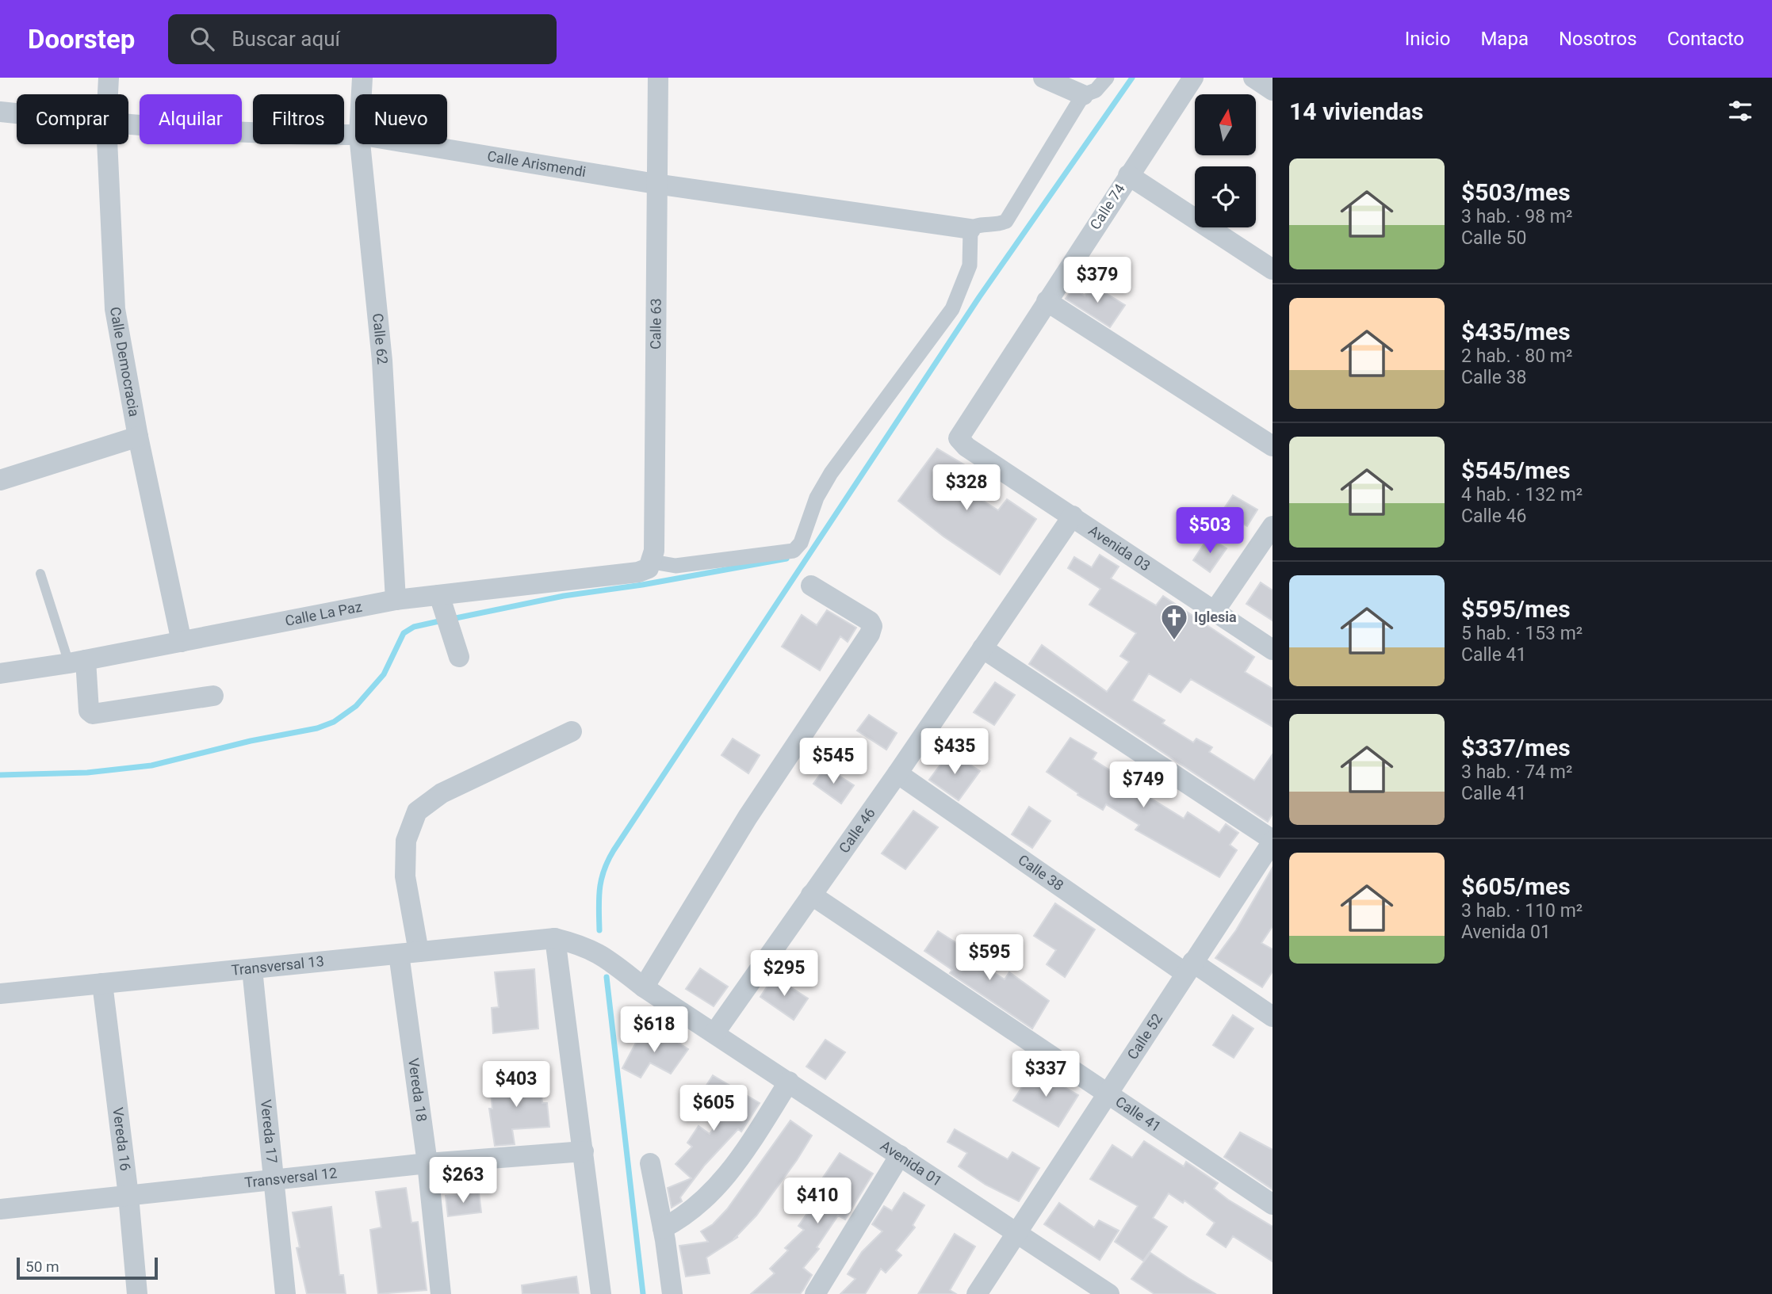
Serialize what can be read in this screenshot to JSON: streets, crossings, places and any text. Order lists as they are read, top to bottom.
{
  "streets": {
    "street": [
      "Calle Arismendi",
      "Calle 74",
      "Calle 63",
      "Calle 62",
      "Calle Democracia",
      "Avenida 03",
      "Calle La Paz",
      "Calle 46",
      "Calle 38",
      "Transversal 13",
      "Calle 52",
      "Vereda 18",
      "Calle 41",
      "Vereda 17",
      "Vereda 16",
      "Avenida 01",
      "Transversal 12"
    ]
  },
  "crossings": [
    ["Calle Arismendi", "Calle 63"],
    ["Calle 74", "Avenida 03"],
    ["Calle 63", "Calle La Paz"],
    ["Calle 62", "Calle La Paz"],
    ["Calle Democracia", "Calle La Paz"],
    ["Avenida 03", "Calle 46"],
    ["Calle 46", "Calle 38"],
    ["Calle 46", "Calle 41"],
    ["Calle 46", "Avenida 01"],
    ["Calle 38", "Calle 52"],
    ["Transversal 13", "Vereda 18"],
    ["Transversal 13", "Vereda 17"],
    ["Transversal 13", "Vereda 16"],
    ["Transversal 13", "Avenida 01"],
    ["Calle 52", "Calle 41"],
    ["Calle 52", "Avenida 01"],
    ["Vereda 18", "Transversal 12"],
    ["Vereda 17", "Transversal 12"],
    ["Vereda 16", "Transversal 12"]
  ],
  "places": {
    "church": ["Iglesia"]
  },
  "scale_bar": "50 m",
  "north": "top",
  "page": {
    "header": "Doorstep",
    "search": "Buscar aquí",
    "nav": [
      "Inicio",
      "Mapa",
      "Nosotros",
      "Contacto"
    ],
    "heading": "14 viviendas",
    "chip": [
      "Comprar",
      "Alquilar",
      "Filtros",
      "Nuevo"
    ],
    "list": [
      {
        "name": "$503/mes",
        "note": "3 hab. · 98 m² · Calle 50"
      },
      {
        "name": "$435/mes",
        "note": "2 hab. · 80 m² · Calle 38"
      },
      {
        "name": "$545/mes",
        "note": "4 hab. · 132 m² · Calle 46"
      },
      {
        "name": "$595/mes",
        "note": "5 hab. · 153 m² · Calle 41"
      },
      {
        "name": "$337/mes",
        "note": "3 hab. · 74 m² · Calle 41"
      },
      {
        "name": "$605/mes",
        "note": "3 hab. · 110 m² · Avenida 01"
      }
    ],
    "price": [
      "$379",
      "$328",
      "$503",
      "$435",
      "$545",
      "$749",
      "$595",
      "$295",
      "$618",
      "$337",
      "$403",
      "$605",
      "$263",
      "$410"
    ],
    "scale": "50 m"
  }
}
